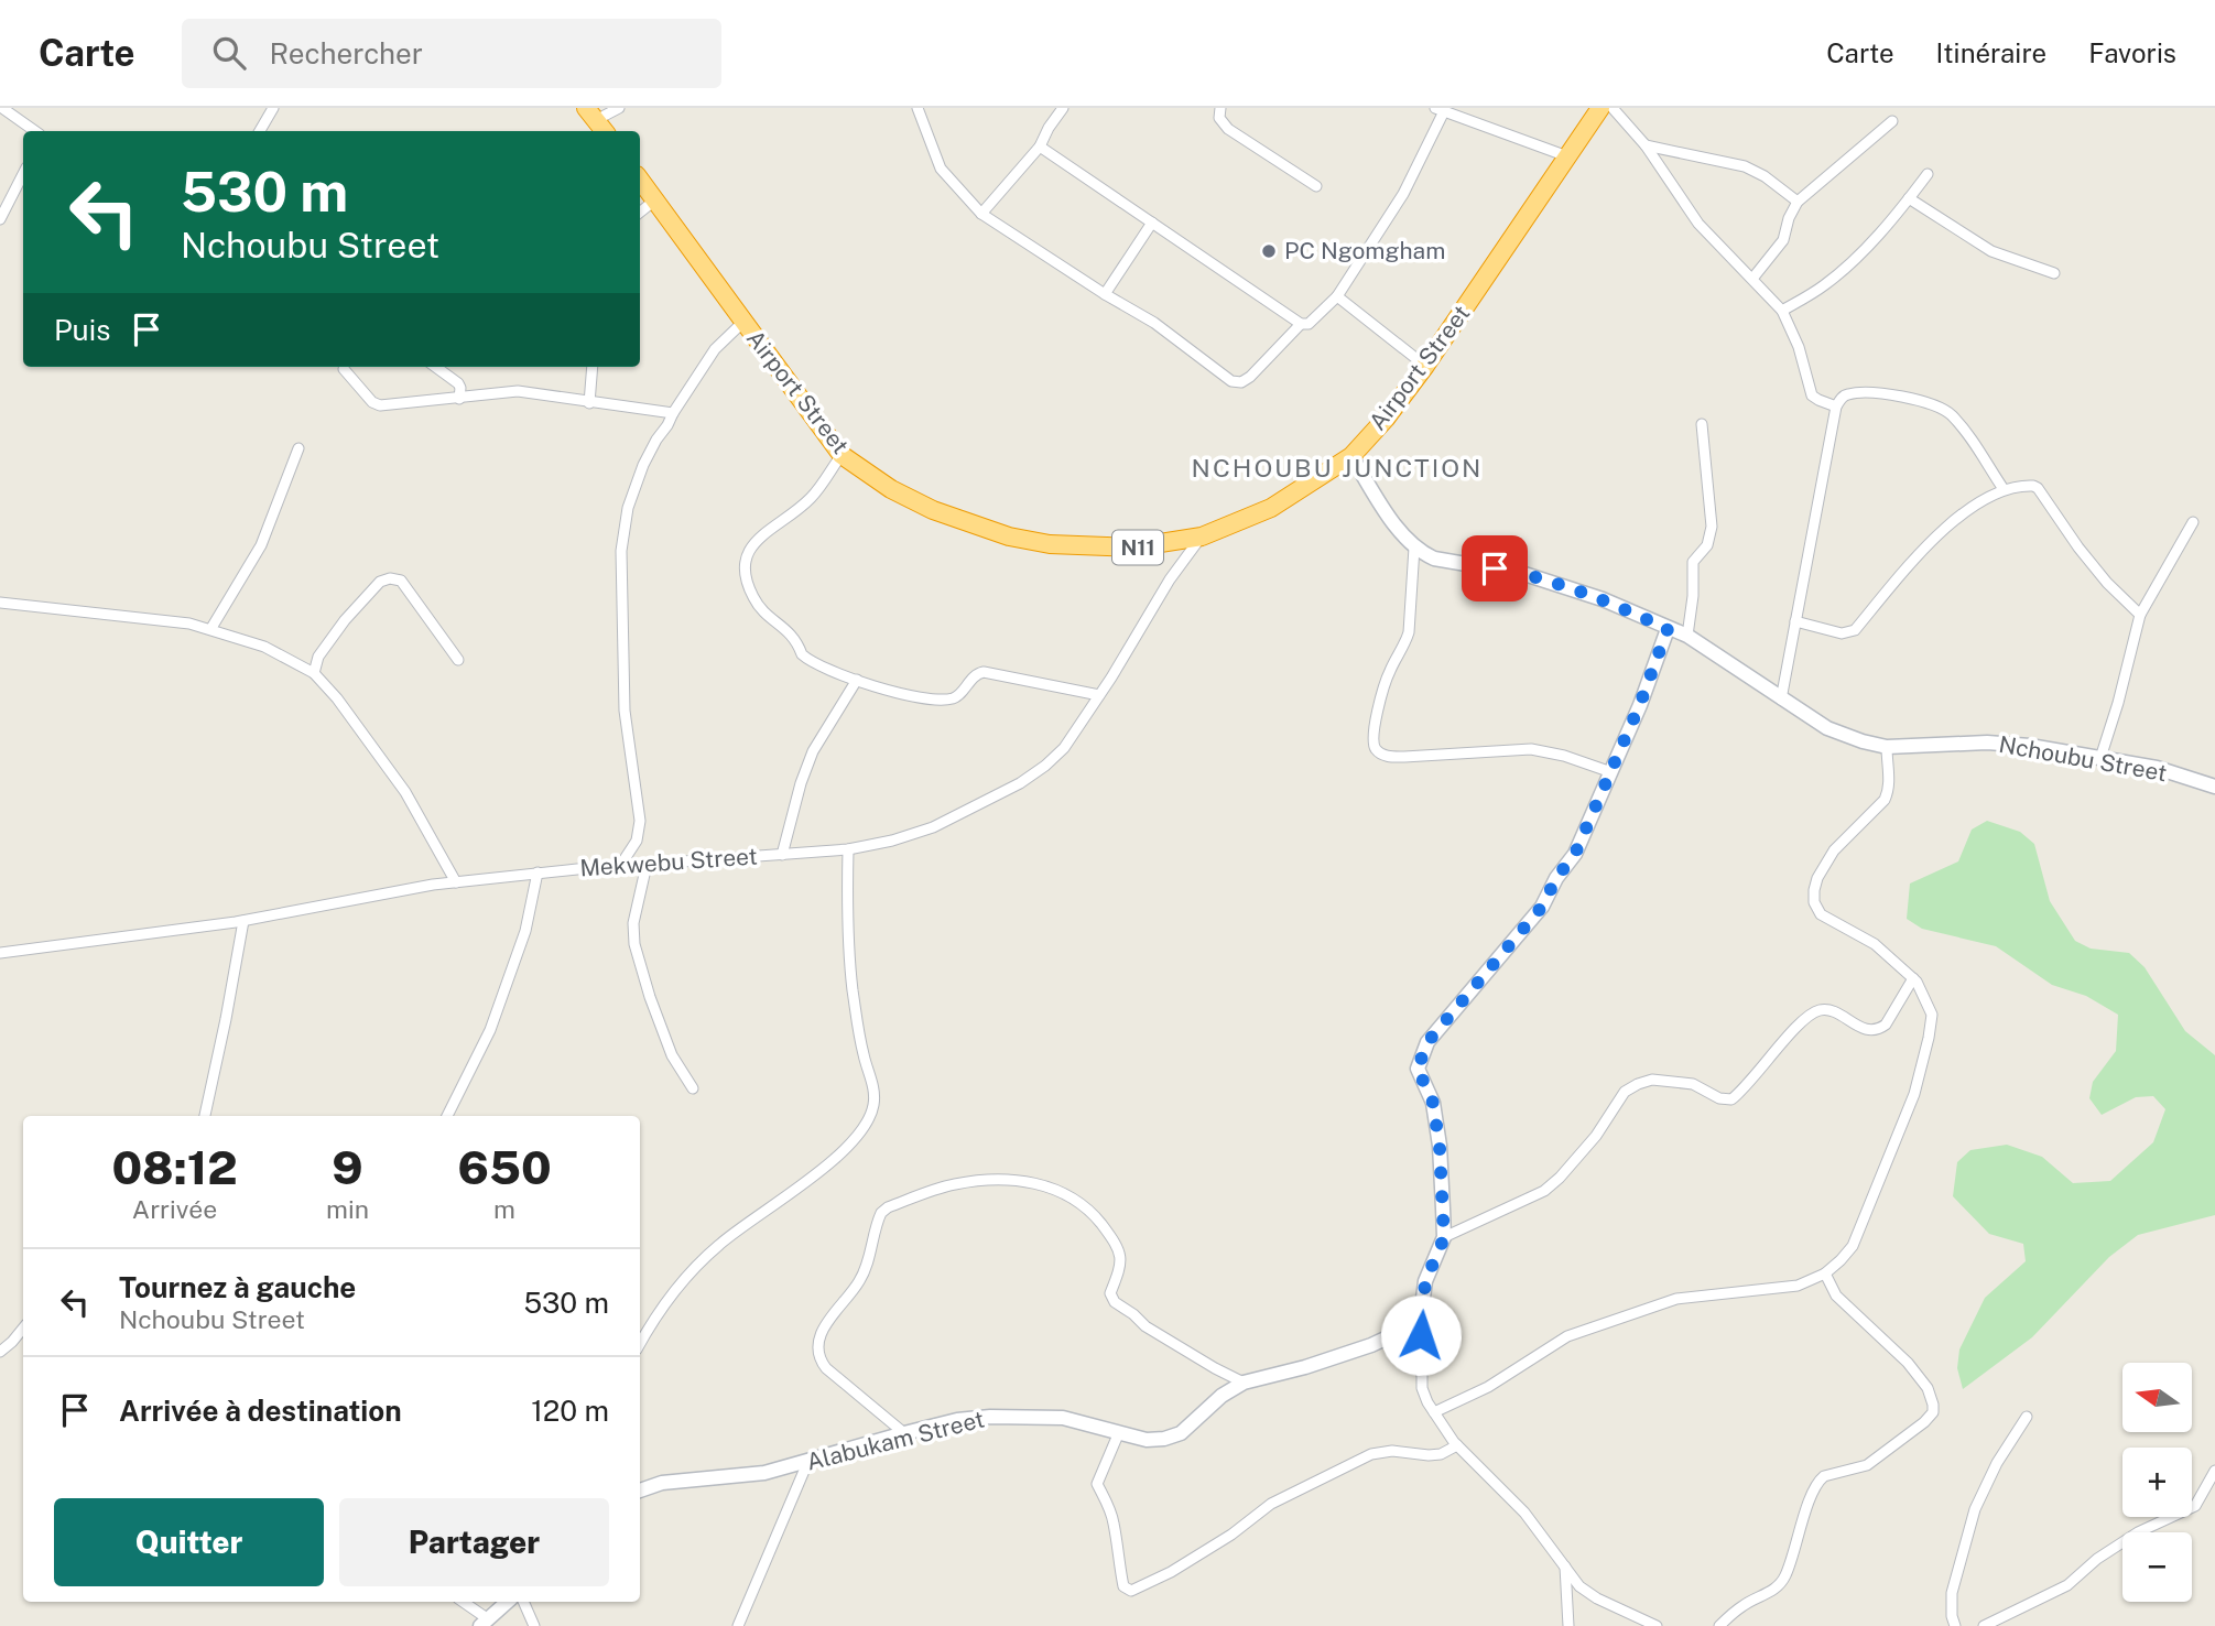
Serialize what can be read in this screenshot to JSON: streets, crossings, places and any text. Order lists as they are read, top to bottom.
{
  "streets": {
    "highway": ["Airport Street", "N11"],
    "street": ["Nchoubu Street", "Mekwebu Street", "Alabukam Street"]
  },
  "crossings": [
    ["Airport Street", "Mekwebu Street"]
  ],
  "districts": ["NCHOUBU JUNCTION"],
  "places": ["PC Ngomgham"],
  "north": "left",
  "page": {
    "header": "Carte",
    "search": "Rechercher",
    "nav": ["Carte", "Itinéraire", "Favoris"],
    "turn": ["530 m", "Nchoubu Street"],
    "then": "Puis",
    "eta": [
      "08:12",
      "Arrivée",
      "9",
      "min",
      "650",
      "m"
    ],
    "list": [
      {
        "name": "Tournez à gauche",
        "note": "Nchoubu Street",
        "value": "530 m"
      },
      {
        "name": "Arrivée à destination",
        "value": "120 m"
      }
    ],
    "map_buttons": ["+", "−"],
    "buttons": ["Quitter", "Partager"]
  }
}
